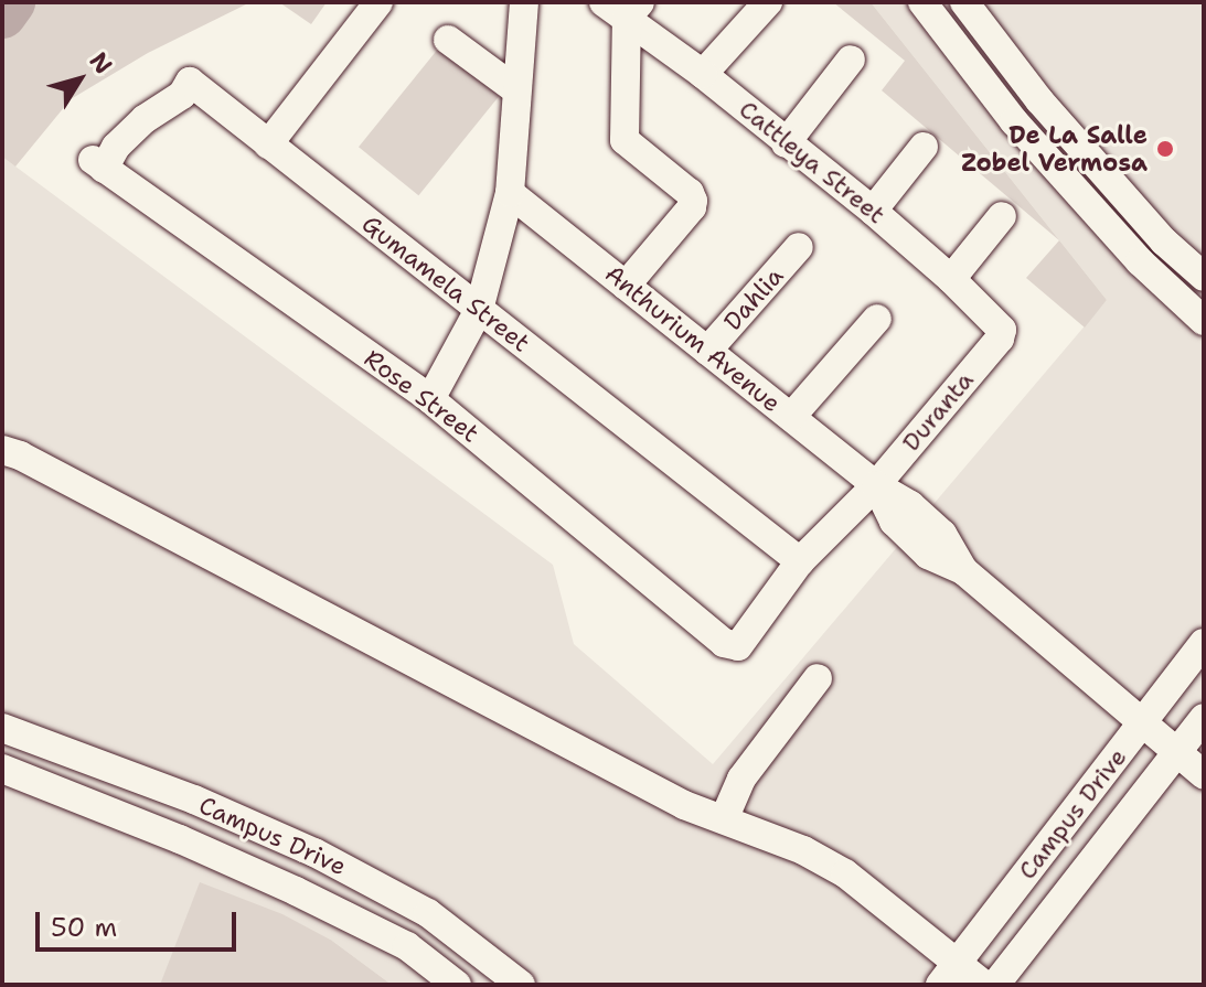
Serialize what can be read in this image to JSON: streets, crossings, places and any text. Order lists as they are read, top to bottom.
{
  "streets": {
    "street": [
      "Cattleya Street",
      "Gumamela Street",
      "Dahlia",
      "Anthurium Avenue",
      "Rose Street",
      "Duranta",
      "Campus Drive"
    ]
  },
  "crossings": [
    ["Cattleya Street", "Duranta"],
    ["Gumamela Street", "Rose Street"],
    ["Gumamela Street", "Duranta"],
    ["Dahlia", "Anthurium Avenue"],
    ["Anthurium Avenue", "Duranta"],
    ["Anthurium Avenue", "Campus Drive"],
    ["Rose Street", "Duranta"]
  ],
  "places": ["De La Salle Zobel Vermosa"],
  "scale_bar": "50 m",
  "north": "top right"
}
